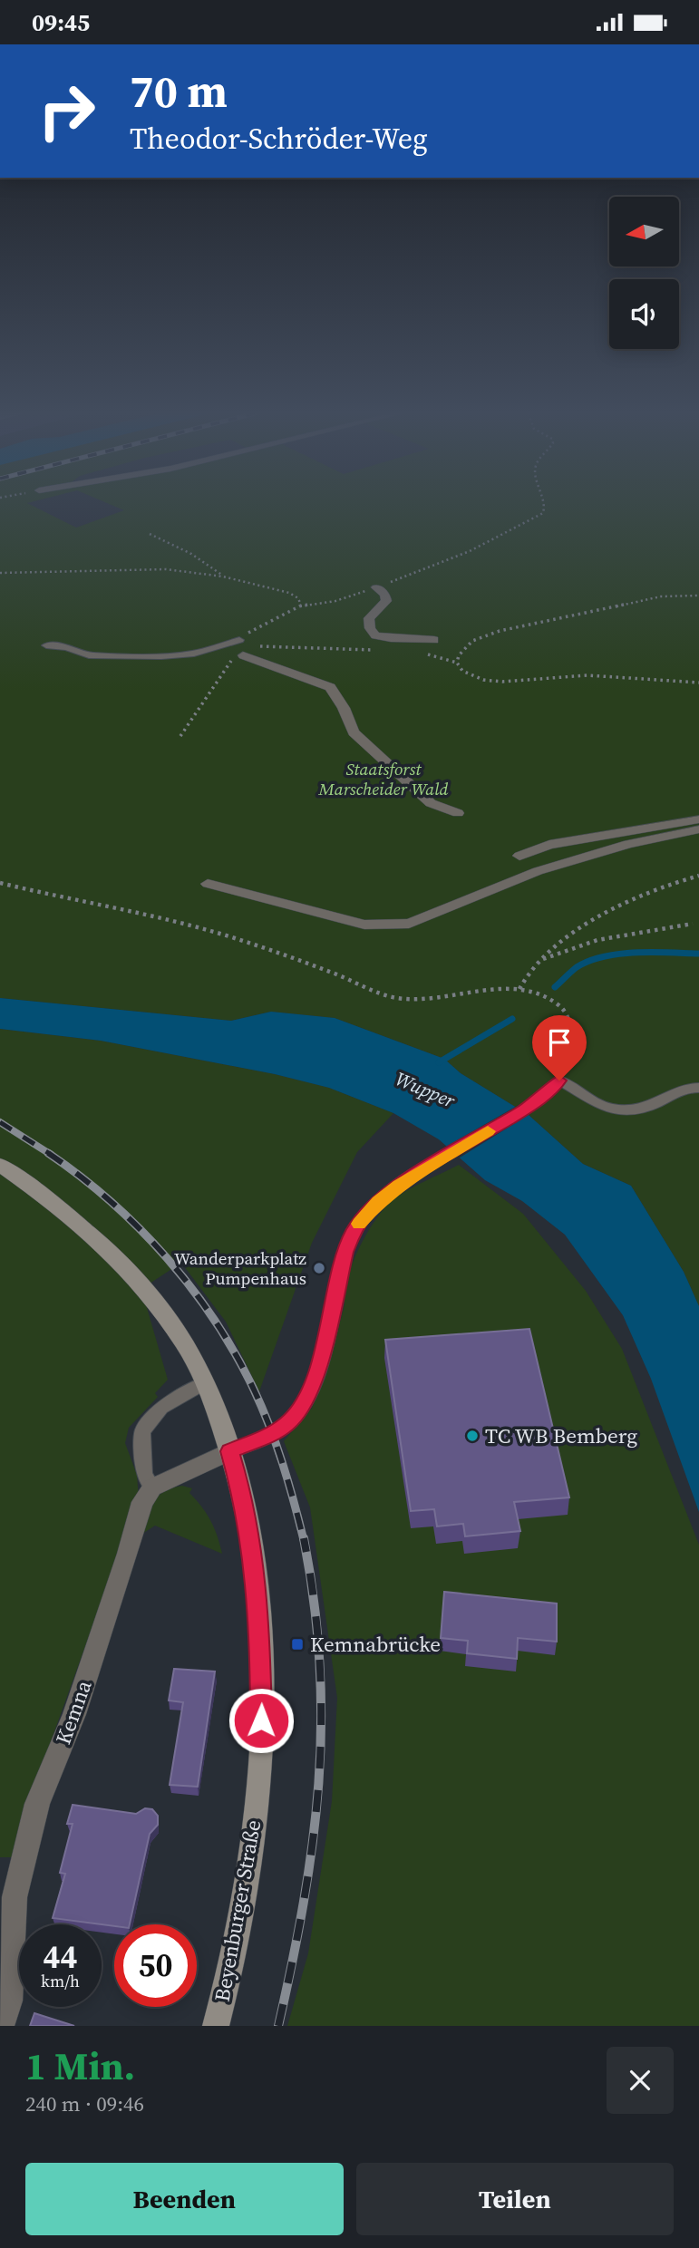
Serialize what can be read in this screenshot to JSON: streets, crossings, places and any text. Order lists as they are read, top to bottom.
{
  "streets": {
    "main road": ["Beyenburger Straße"],
    "street": ["Kemna"]
  },
  "water": ["Wupper"],
  "parks": ["Staatsforst Marscheider Wald"],
  "places": {
    "other": ["Wanderparkplatz Pumpenhaus", "TC WB Bemberg"],
    "transit": ["Kemnabrücke"]
  },
  "north": "left",
  "page": {
    "status": "09:45",
    "turn": ["70 m", "Theodor-Schröder-Weg"],
    "speed": "44 km/h",
    "limit": "50",
    "heading": ["1 Min.", "240 m · 09:46"],
    "buttons": ["Beenden", "Teilen"]
  }
}
